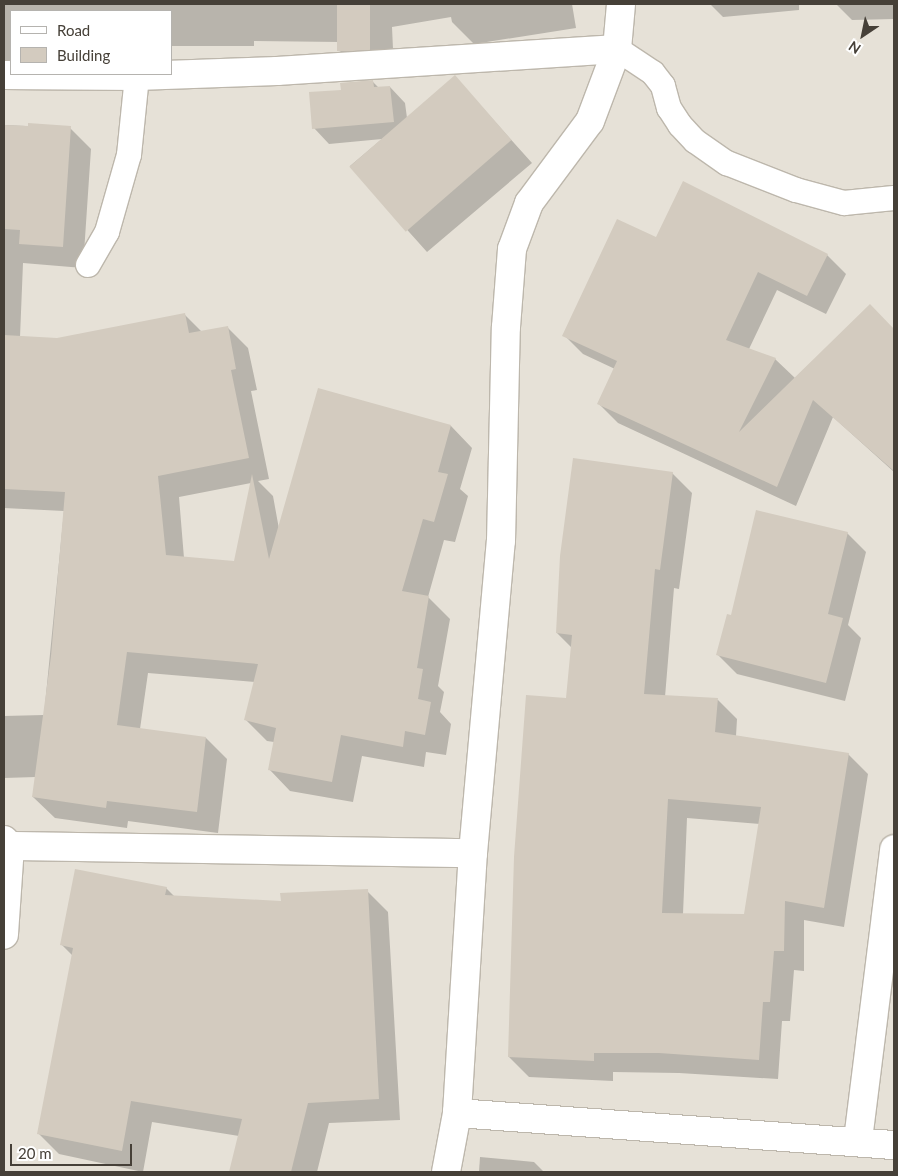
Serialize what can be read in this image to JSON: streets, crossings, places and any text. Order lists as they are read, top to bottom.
{
  "legend": ["Road", "Building"],
  "scale_bar": "20 m",
  "north": "bottom left"
}
